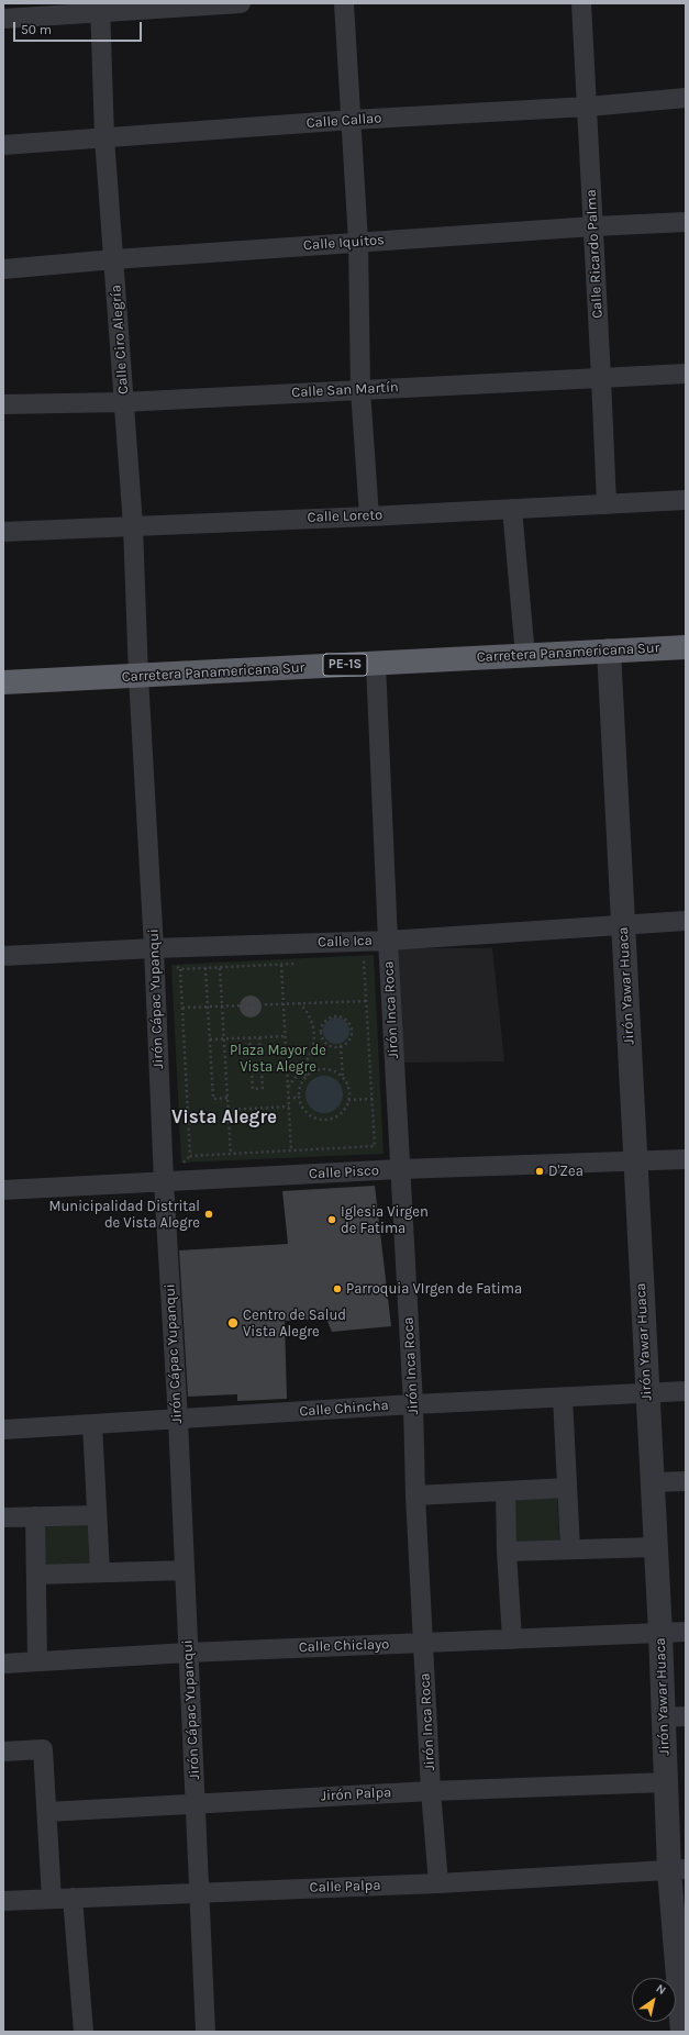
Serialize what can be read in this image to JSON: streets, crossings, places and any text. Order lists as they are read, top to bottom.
{
  "streets": {
    "highway": ["Carretera Panamericana Sur", "PE-1S"],
    "street": [
      "Calle Callao",
      "Calle Iquitos",
      "Calle Ricardo Palma",
      "Calle Ciro Alegría",
      "Calle San Martín",
      "Calle Loreto",
      "Calle Ica",
      "Jirón Yawar Huaca",
      "Jirón Cápac Yupanqui",
      "Jirón Inca Roca",
      "Calle Pisco",
      "Calle Chincha",
      "Calle Chiclayo",
      "Jirón Palpa",
      "Calle Palpa"
    ]
  },
  "crossings": [
    ["Calle Callao", "Calle Ricardo Palma"],
    ["Calle Callao", "Calle Ciro Alegría"],
    ["Calle Iquitos", "Calle Ricardo Palma"],
    ["Calle Iquitos", "Calle Ciro Alegría"],
    ["Calle Ricardo Palma", "Calle San Martín"],
    ["Calle Ricardo Palma", "Calle Loreto"],
    ["Calle Ciro Alegría", "Calle San Martín"],
    ["Calle Ciro Alegría", "Calle Loreto"],
    ["Calle Ciro Alegría", "Carretera Panamericana Sur"],
    ["Calle Ciro Alegría", "Jirón Cápac Yupanqui"],
    ["Carretera Panamericana Sur", "Jirón Yawar Huaca"],
    ["Carretera Panamericana Sur", "Jirón Cápac Yupanqui"],
    ["Carretera Panamericana Sur", "Jirón Inca Roca"],
    ["Calle Ica", "Jirón Yawar Huaca"],
    ["Calle Ica", "Jirón Cápac Yupanqui"],
    ["Calle Ica", "Jirón Inca Roca"],
    ["Jirón Yawar Huaca", "Calle Pisco"],
    ["Jirón Yawar Huaca", "Calle Chincha"],
    ["Jirón Yawar Huaca", "Calle Chiclayo"],
    ["Jirón Yawar Huaca", "Jirón Palpa"],
    ["Jirón Yawar Huaca", "Calle Palpa"],
    ["Jirón Cápac Yupanqui", "Calle Pisco"],
    ["Jirón Cápac Yupanqui", "Calle Chincha"],
    ["Jirón Cápac Yupanqui", "Calle Chiclayo"],
    ["Jirón Cápac Yupanqui", "Jirón Palpa"],
    ["Jirón Cápac Yupanqui", "Calle Palpa"],
    ["Jirón Inca Roca", "Calle Pisco"],
    ["Jirón Inca Roca", "Calle Chincha"],
    ["Jirón Inca Roca", "Calle Chiclayo"],
    ["Jirón Inca Roca", "Jirón Palpa"],
    ["Jirón Inca Roca", "Calle Palpa"]
  ],
  "districts": ["Vista Alegre"],
  "parks": ["Plaza Mayor de Vista Alegre"],
  "places": [
    "D'Zea",
    "Municipalidad Distrital de Vista Alegre",
    "Iglesia Virgen de Fatima",
    "Parroquia VIrgen de Fatima",
    "Centro de Salud Vista Alegre"
  ],
  "scale_bar": "50 m",
  "north": "top right"
}
